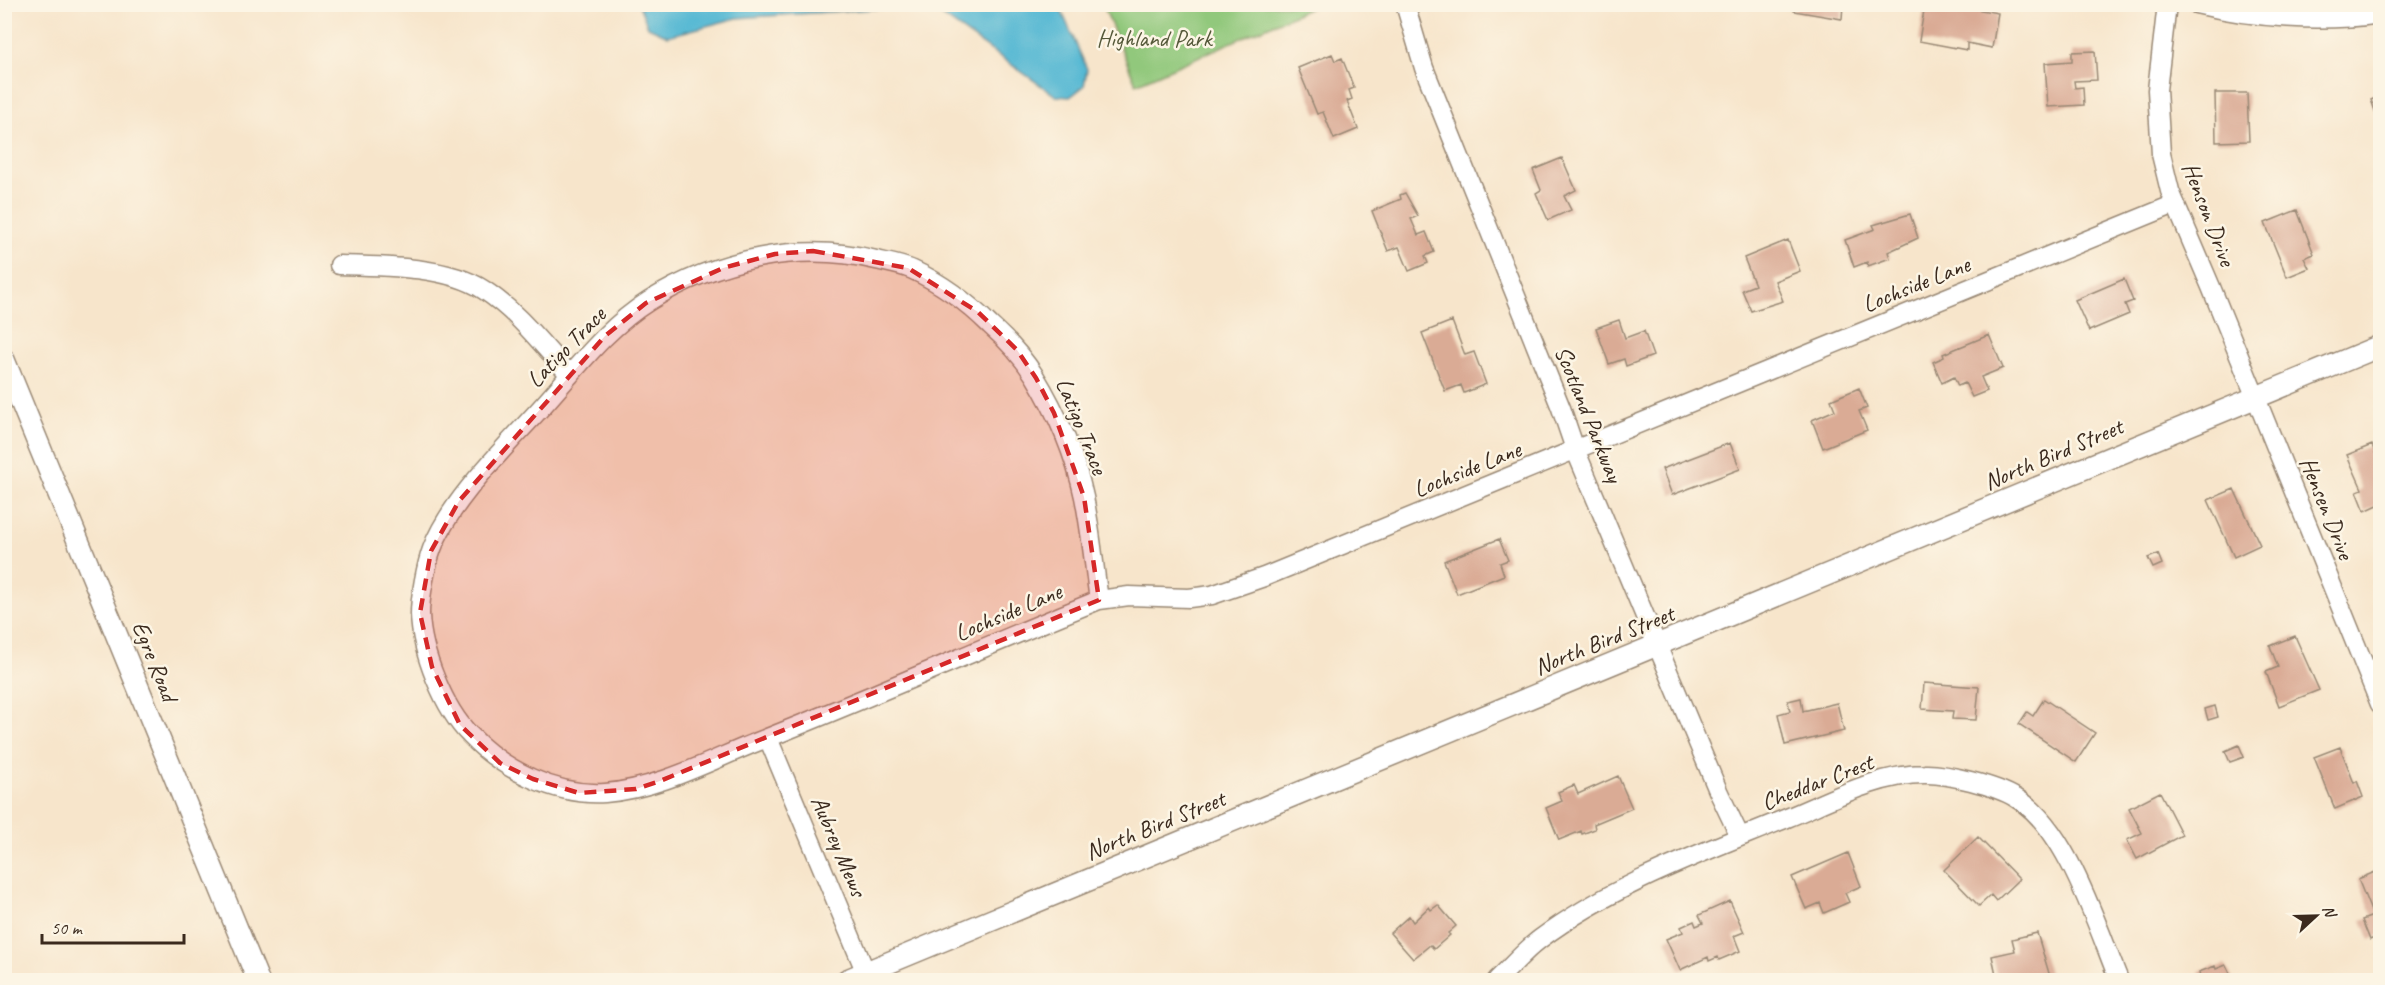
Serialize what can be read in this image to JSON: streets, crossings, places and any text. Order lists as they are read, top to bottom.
{
  "streets": {
    "street": [
      "Henson Drive",
      "Lochside Lane",
      "Latigo Trace",
      "Scotland Parkway",
      "North Bird Street",
      "Hensen Drive",
      "Egre Road",
      "Cheddar Crest",
      "Aubrey Mews"
    ]
  },
  "crossings": [
    ["Henson Drive", "Lochside Lane"],
    ["Henson Drive", "Hensen Drive"],
    ["Lochside Lane", "Latigo Trace"],
    ["Lochside Lane", "Scotland Parkway"],
    ["Lochside Lane", "Aubrey Mews"],
    ["Latigo Trace", "Aubrey Mews"],
    ["Scotland Parkway", "North Bird Street"],
    ["Scotland Parkway", "Cheddar Crest"],
    ["North Bird Street", "Hensen Drive"],
    ["North Bird Street", "Aubrey Mews"]
  ],
  "parks": ["Highland Park"],
  "scale_bar": "50 m",
  "north": "right"
}
